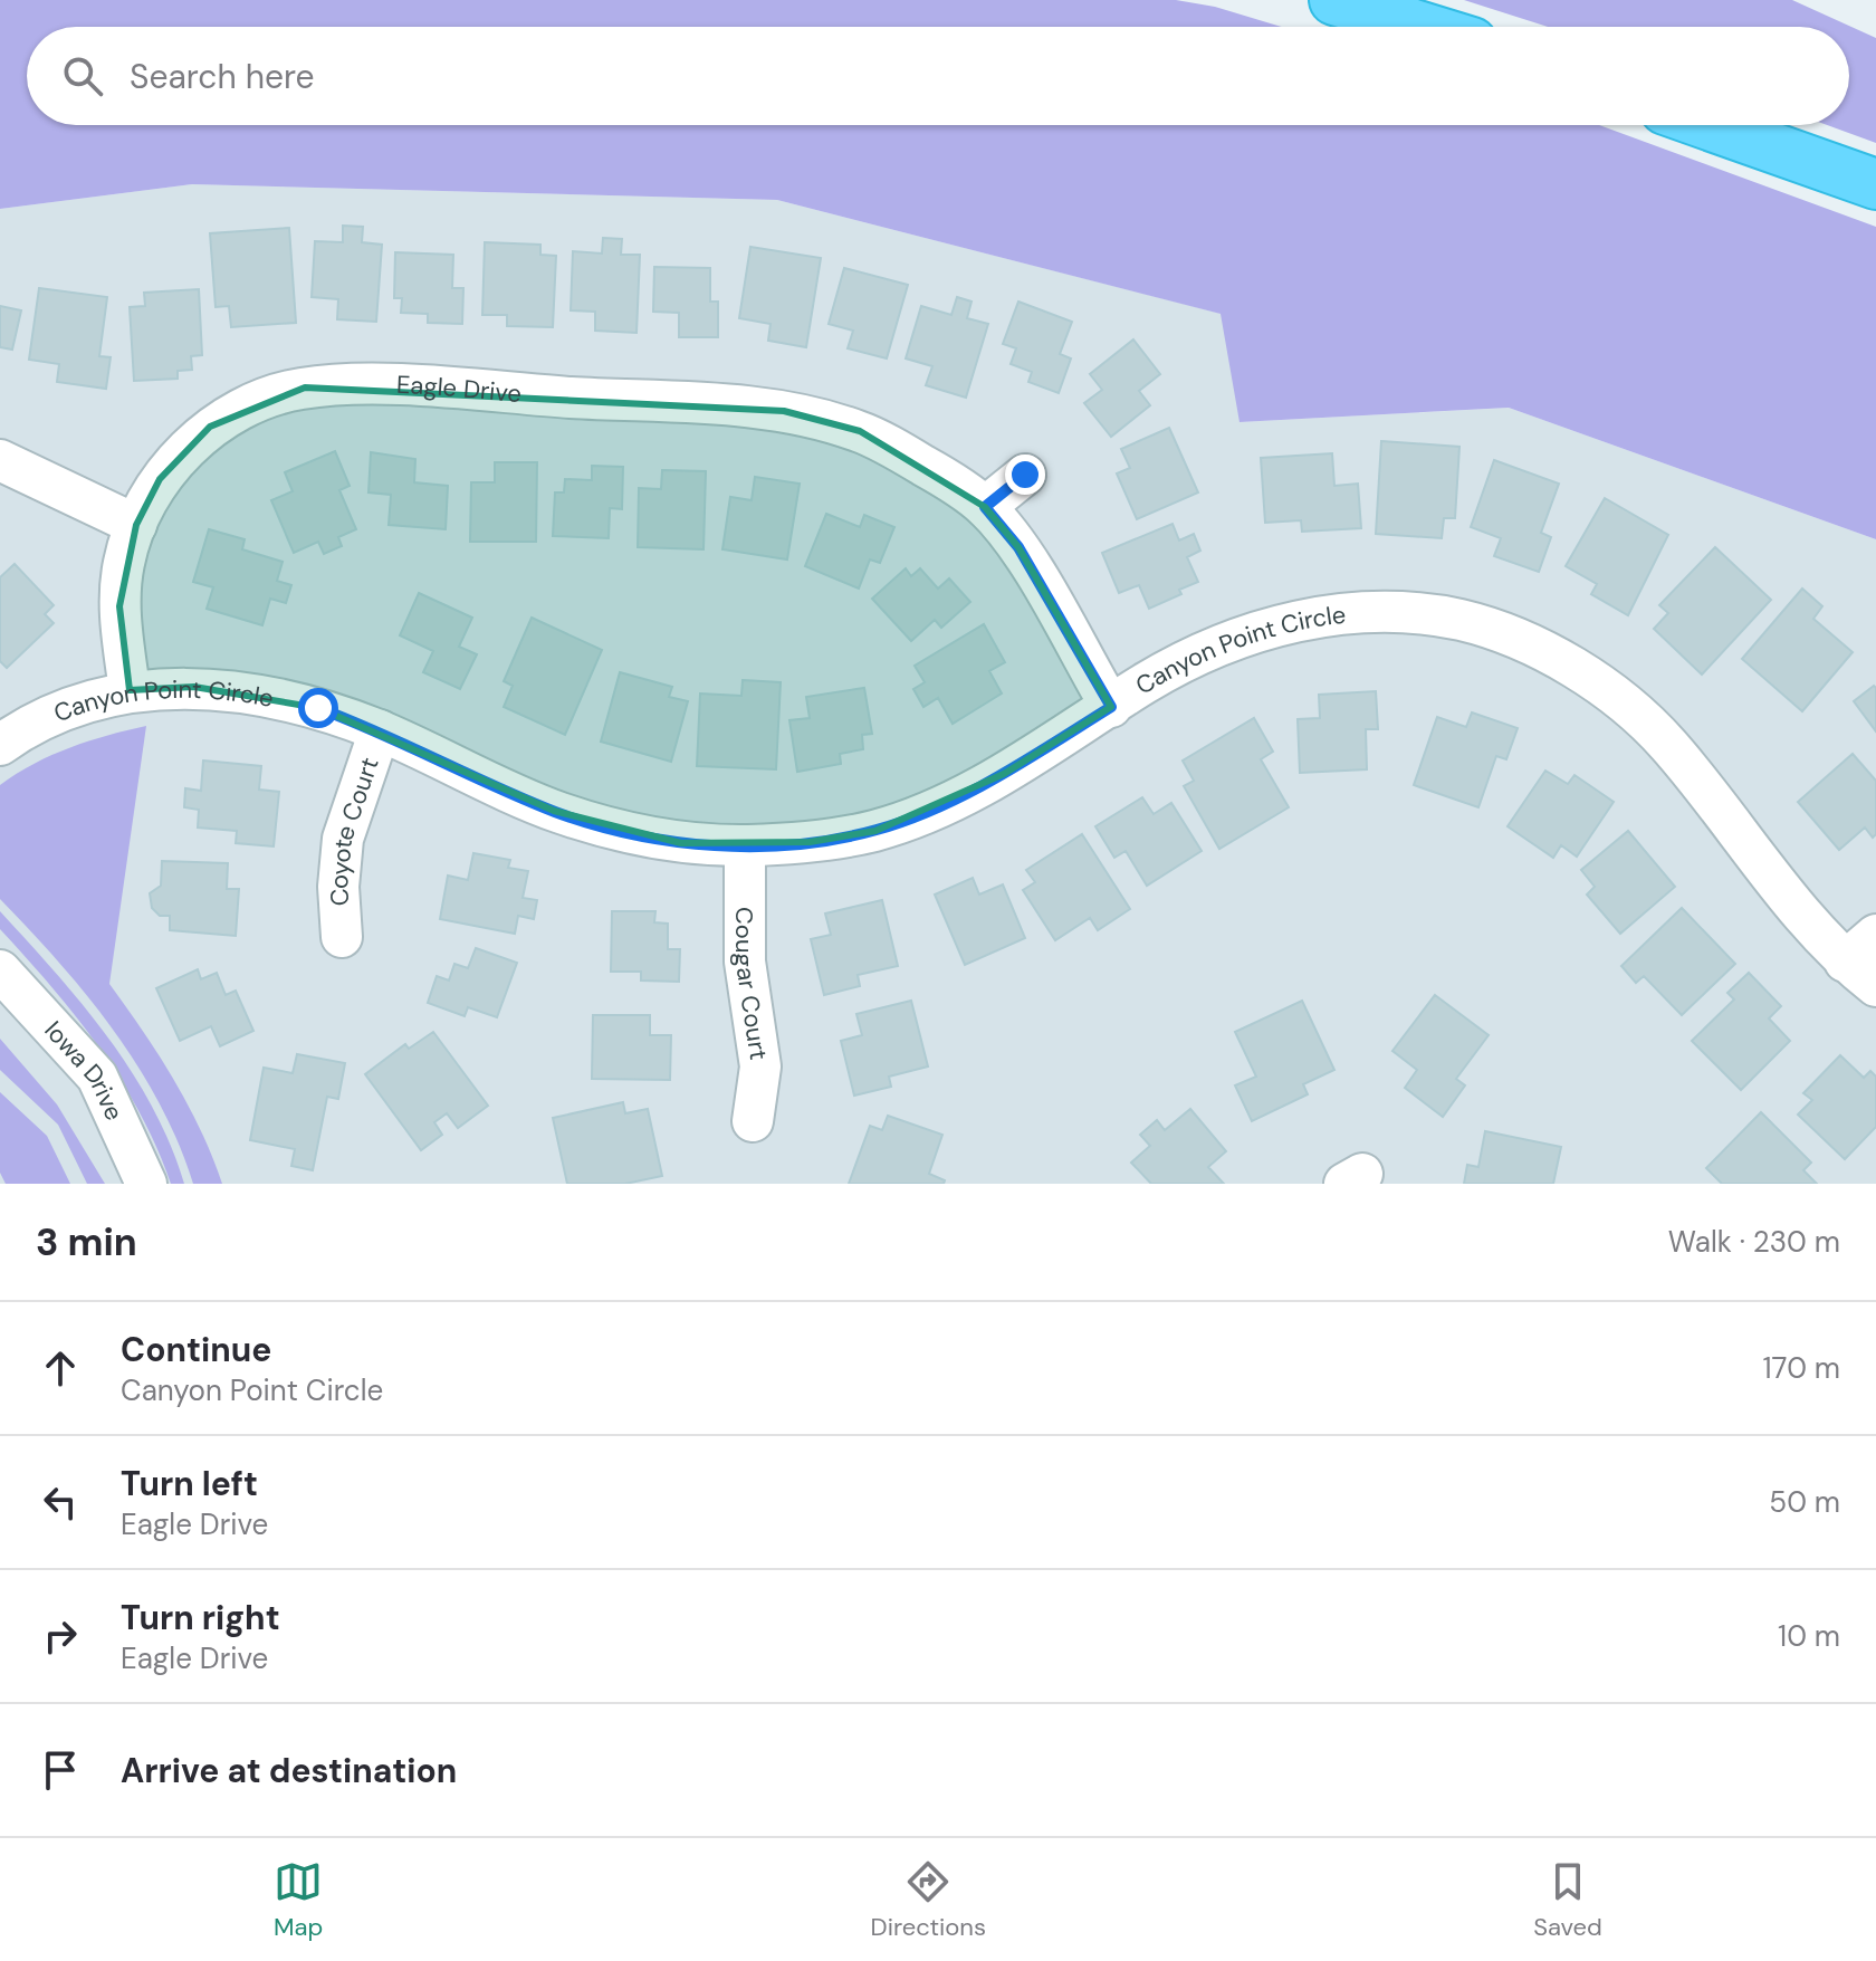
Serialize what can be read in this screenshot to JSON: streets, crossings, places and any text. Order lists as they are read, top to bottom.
{
  "streets": {
    "street": [
      "Eagle Drive",
      "Canyon Point Circle",
      "Coyote Court",
      "Cougar Court",
      "Iowa Drive"
    ]
  },
  "crossings": [
    ["Eagle Drive", "Canyon Point Circle"],
    ["Canyon Point Circle", "Coyote Court"],
    ["Canyon Point Circle", "Cougar Court"]
  ],
  "page": {
    "search": "Search here",
    "heading": ["3 min", "Walk · 230 m"],
    "list": [
      ["Continue", "Canyon Point Circle", "170 m"],
      ["Turn left", "Eagle Drive", "50 m"],
      ["Turn right", "Eagle Drive", "10 m"],
      "Arrive at destination"
    ],
    "nav": ["Map", "Directions", "Saved"]
  }
}
